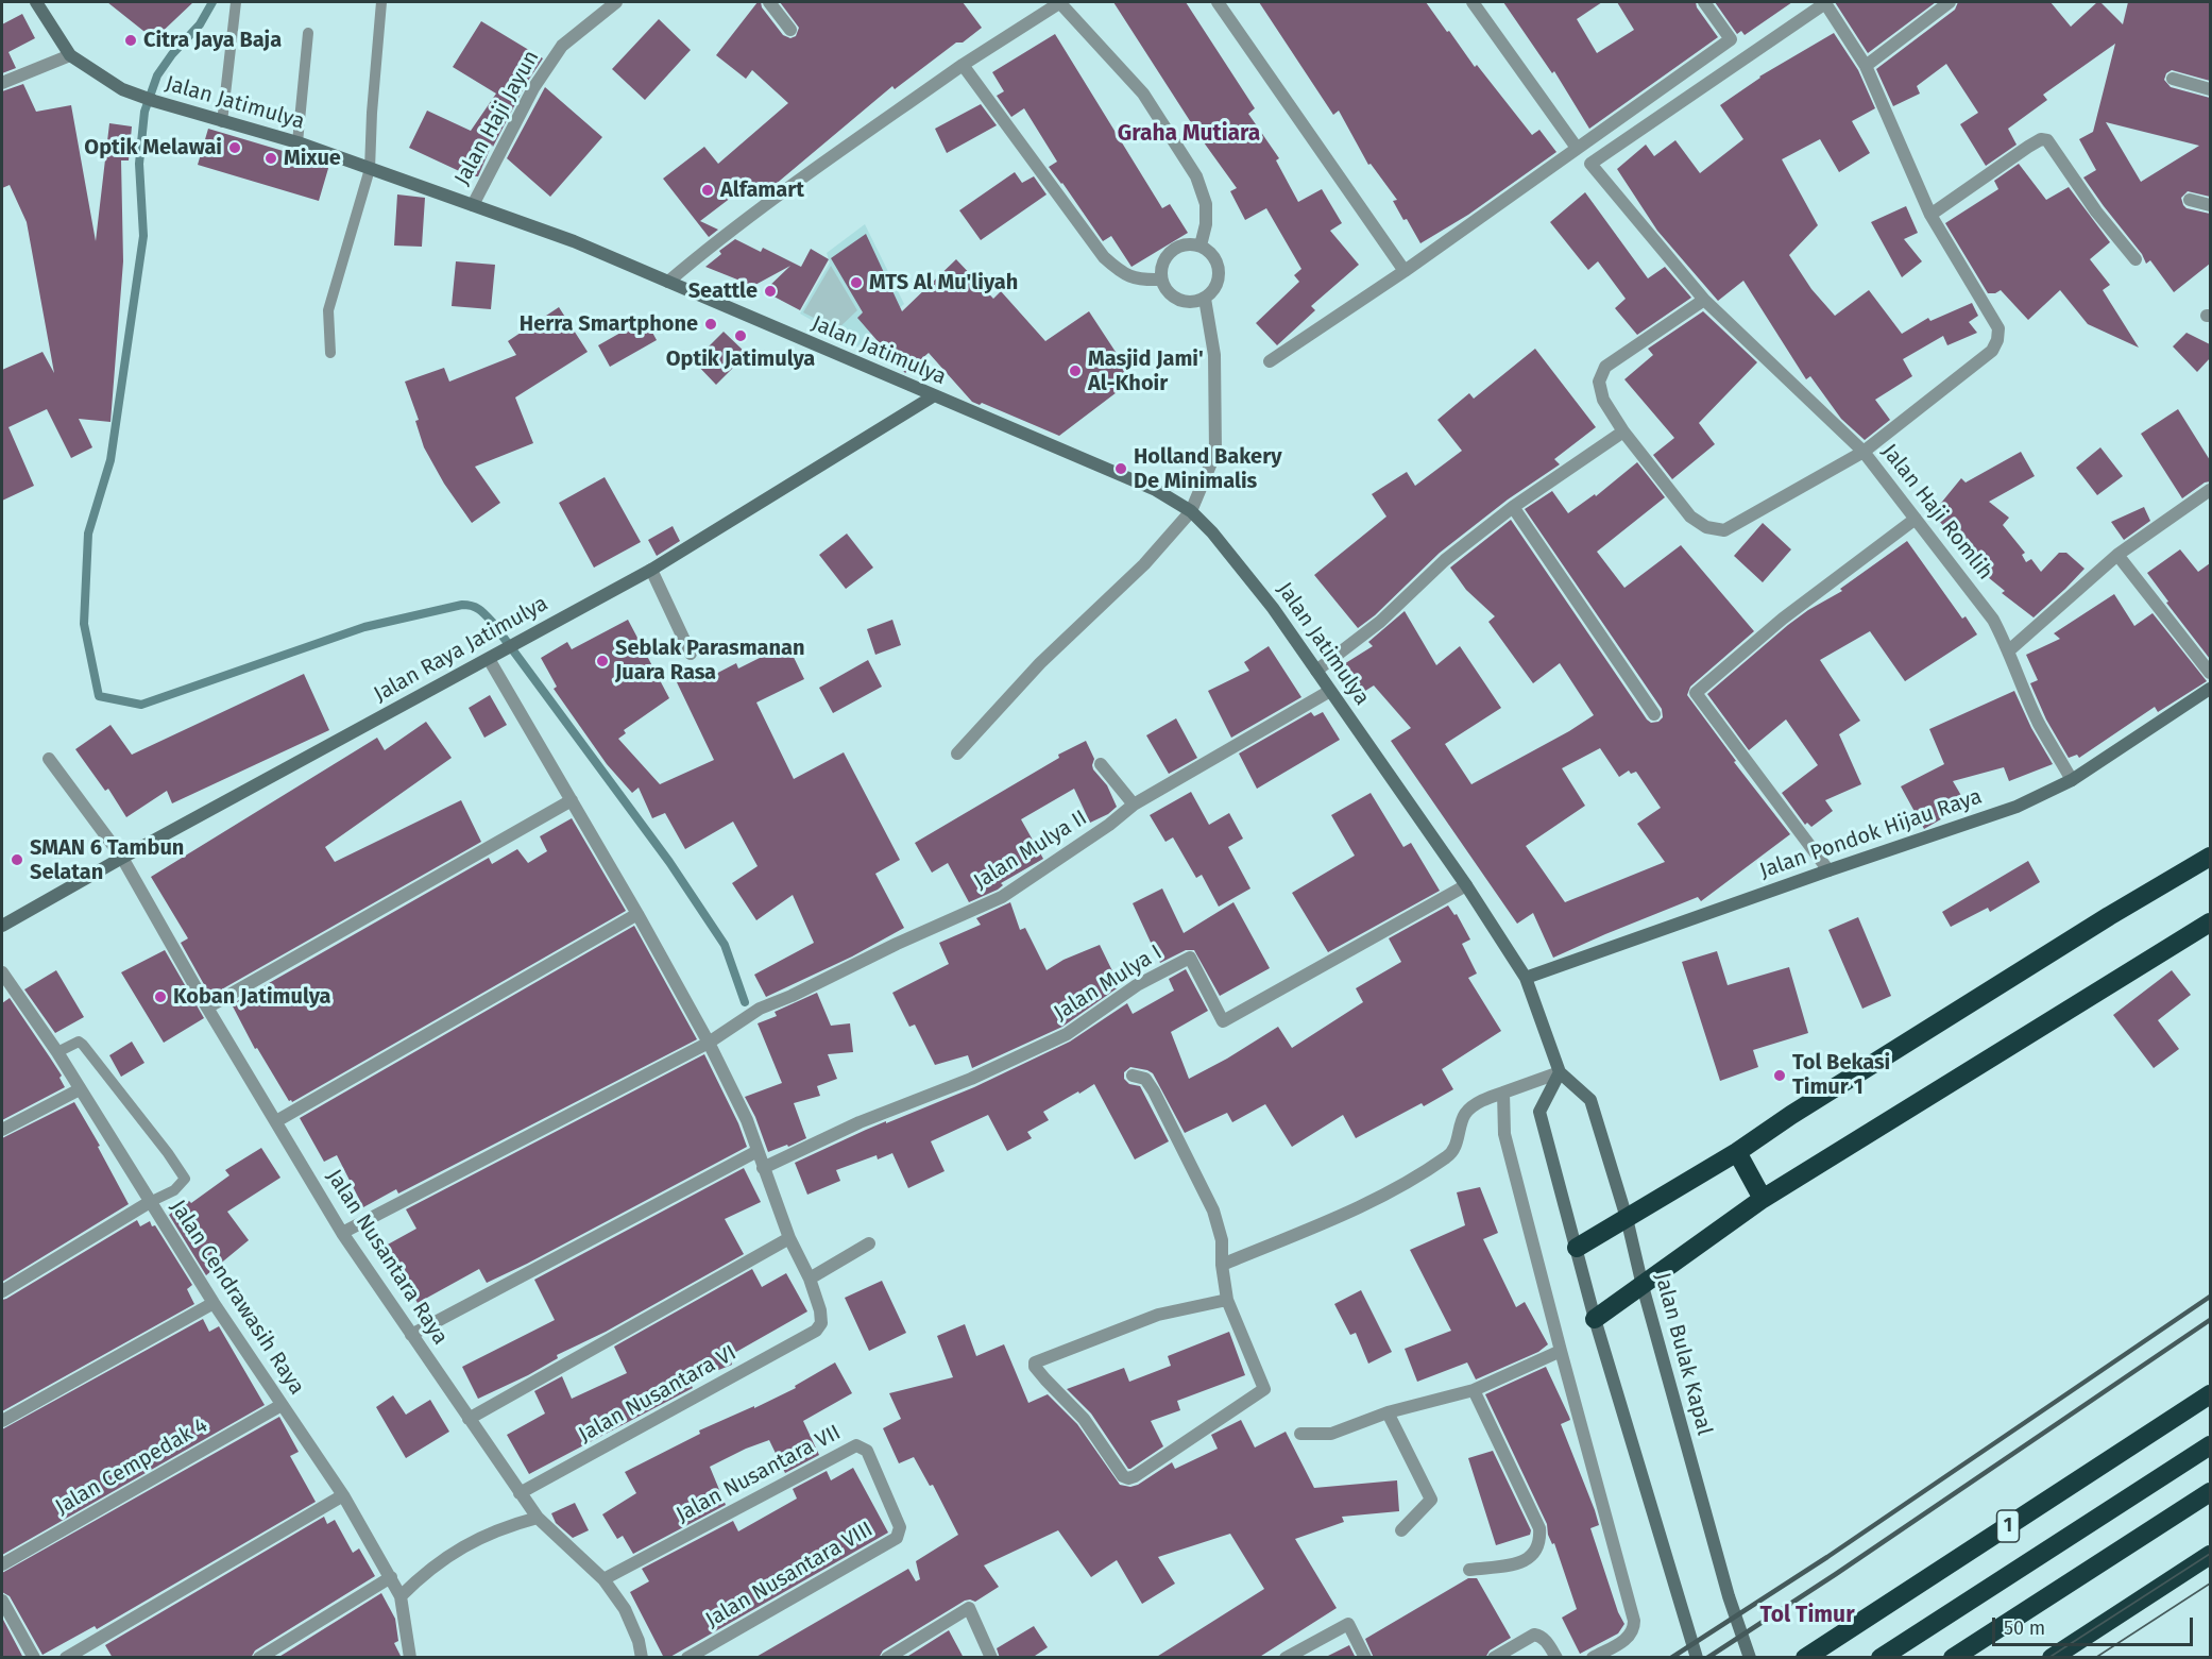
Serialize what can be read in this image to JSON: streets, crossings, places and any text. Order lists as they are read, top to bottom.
{
  "streets": {
    "highway": ["1"],
    "main road": [
      "Jalan Jatimulya",
      "Jalan Raya Jatimulya",
      "Jalan Pondok Hijau Raya",
      "Jalan Bulak Kapal"
    ],
    "street": [
      "Jalan Haji Jayun",
      "Jalan Haji Romlih",
      "Jalan Mulya II",
      "Jalan Mulya I",
      "Jalan Nusantara Raya",
      "Jalan Cendrawasih Raya",
      "Jalan Nusantara VI",
      "Jalan Cempedak 4",
      "Jalan Nusantara VII",
      "Jalan Nusantara VIII"
    ]
  },
  "crossings": [
    ["Jalan Jatimulya", "Jalan Haji Jayun"],
    ["Jalan Jatimulya", "Jalan Raya Jatimulya"],
    ["Jalan Jatimulya", "Jalan Pondok Hijau Raya"],
    ["Jalan Jatimulya", "Jalan Mulya II"],
    ["Jalan Jatimulya", "Jalan Mulya I"],
    ["Jalan Jatimulya", "Jalan Bulak Kapal"],
    ["Jalan Haji Romlih", "Jalan Pondok Hijau Raya"],
    ["Jalan Raya Jatimulya", "Jalan Nusantara Raya"],
    ["Jalan Pondok Hijau Raya", "Jalan Bulak Kapal"],
    ["Jalan Mulya II", "Jalan Nusantara Raya"],
    ["Jalan Nusantara Raya", "Jalan Nusantara VI"],
    ["Jalan Nusantara Raya", "Jalan Nusantara VII"],
    ["Jalan Cendrawasih Raya", "Jalan Cempedak 4"],
    ["Jalan Nusantara VII", "Jalan Nusantara VIII"]
  ],
  "districts": ["Graha Mutiara", "Tol Timur"],
  "places": [
    "Citra Jaya Baja",
    "Optik Melawai",
    "Mixue",
    "Alfamart",
    "MTS Al Mu'liyah",
    "Seattle",
    "Herra Smartphone",
    "Optik Jatimulya",
    "Masjid Jami' Al-Khoir",
    "Holland Bakery De Minimalis",
    "Seblak Parasmanan Juara Rasa",
    "SMAN 6 Tambun Selatan",
    "Koban Jatimulya",
    "Tol Bekasi Timur 1"
  ],
  "scale_bar": "50 m"
}
